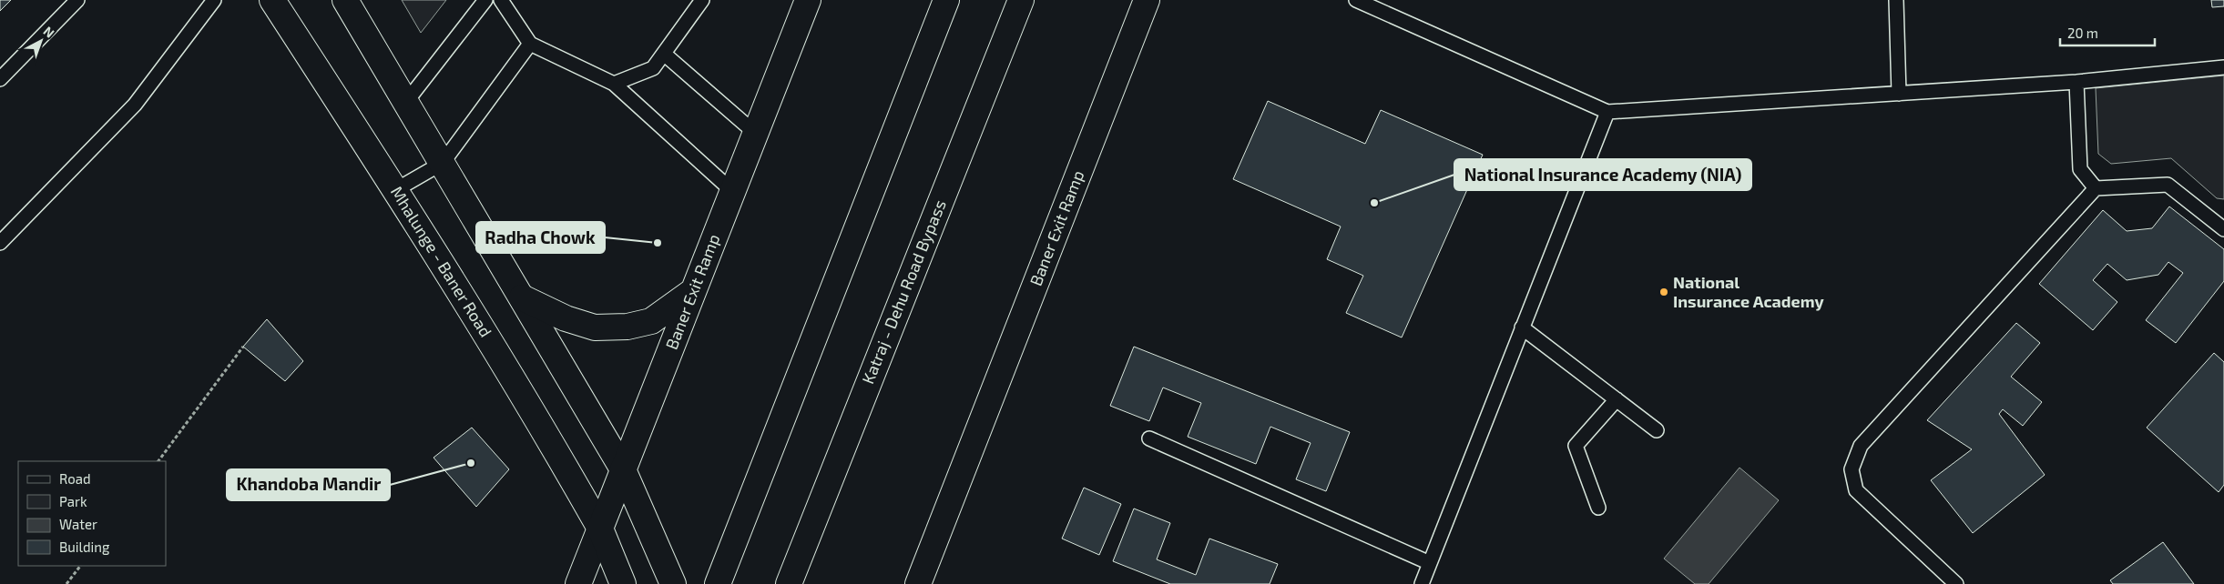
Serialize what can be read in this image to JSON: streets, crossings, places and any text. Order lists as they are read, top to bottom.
{
  "streets": {
    "main road": ["Baner Exit Ramp", "Mhalunge - Baner Road", "Katraj - Dehu Road Bypass"]
  },
  "crossings": [
    ["Baner Exit Ramp", "Mhalunge - Baner Road"]
  ],
  "places": [
    "National Insurance Academy (NIA)",
    "Radha Chowk",
    "National Insurance Academy",
    "Khandoba Mandir"
  ],
  "legend": [
    "Road",
    "Park",
    "Water",
    "Building"
  ],
  "scale_bar": "20 m",
  "north": "top right"
}
